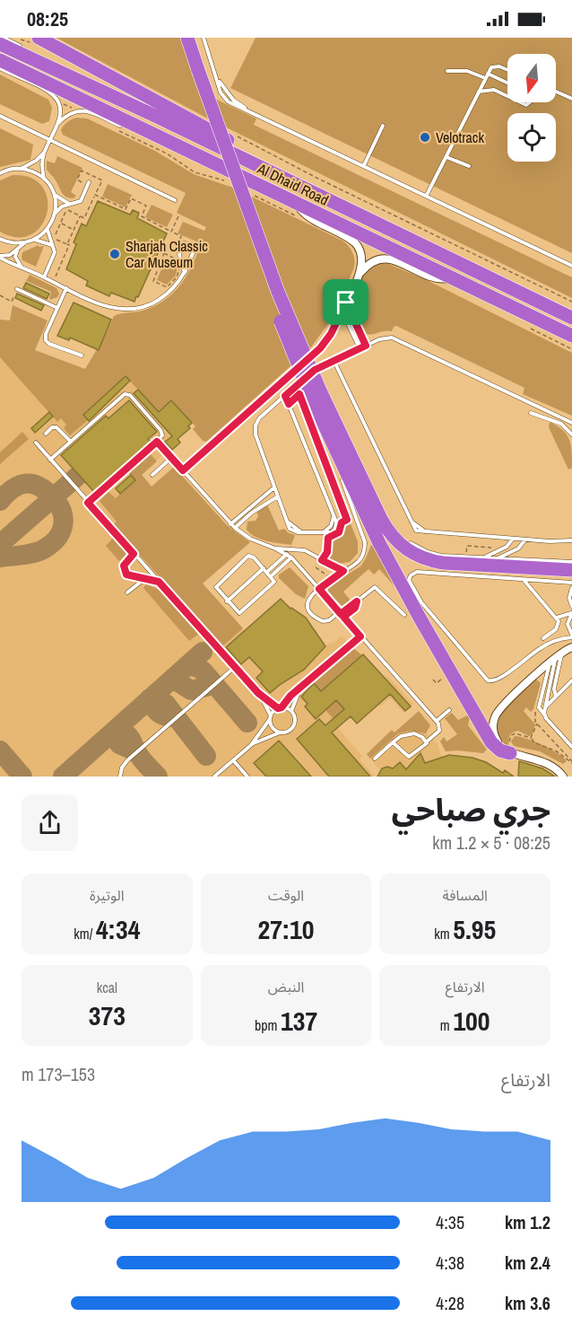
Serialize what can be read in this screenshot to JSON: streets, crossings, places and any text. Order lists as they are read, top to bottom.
{
  "streets": {
    "highway": ["Al Dhaid Road"]
  },
  "places": ["Velotrack", "Sharjah Classic Car Museum"],
  "north": "bottom",
  "page": {
    "status": "08:25",
    "heading": ["جري صباحي", "08:25 · 5 × 1.2 km"],
    "stats": [
      ["المسافة", "5.95 km"],
      ["الوقت", "27:10"],
      ["الوتيرة", "4:34 /km"],
      ["الارتفاع", "100 m"],
      ["النبض", "137 bpm"],
      ["kcal", "373"]
    ],
    "chart": ["الارتفاع", "153–173 m"],
    "list": [
      {
        "name": "1.2 km",
        "note": "4:35"
      },
      {
        "name": "2.4 km",
        "note": "4:38"
      },
      {
        "name": "3.6 km",
        "note": "4:28"
      }
    ]
  }
}
